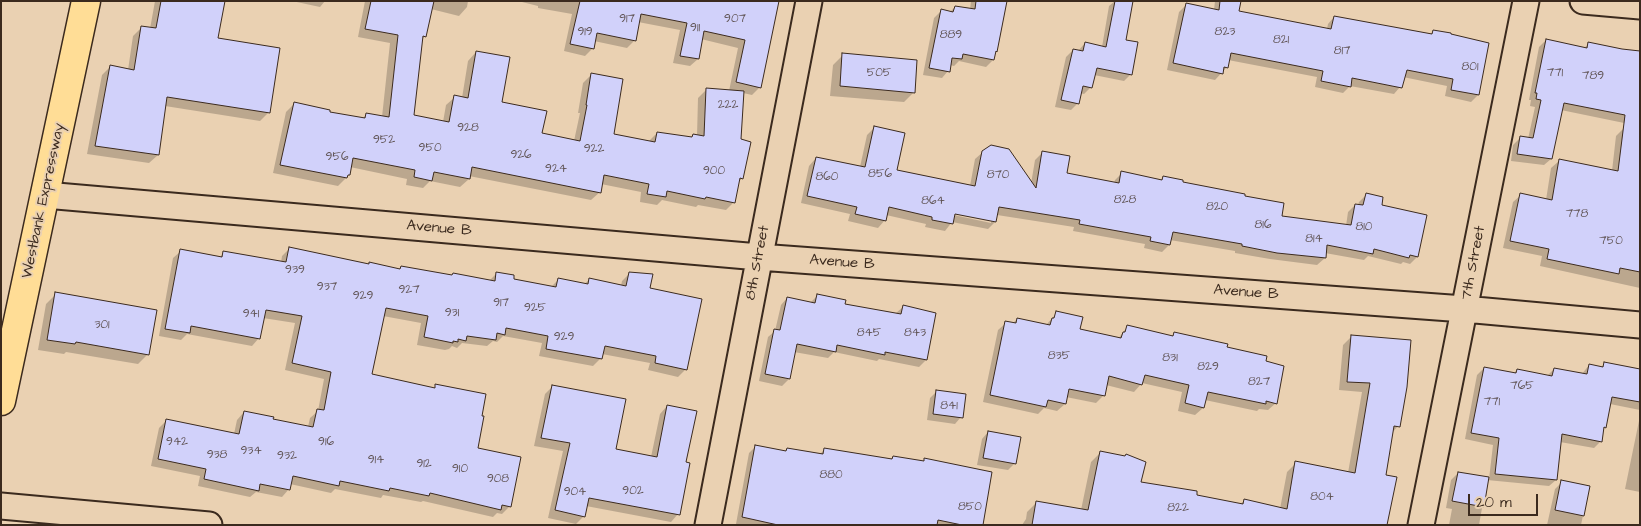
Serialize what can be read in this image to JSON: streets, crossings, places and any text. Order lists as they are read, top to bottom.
{
  "streets": {
    "highway": ["Westbank Expressway"],
    "street": ["Avenue B", "8th Street", "7th Street"]
  },
  "crossings": [
    ["Westbank Expressway", "Avenue B"],
    ["Avenue B", "8th Street"],
    ["Avenue B", "7th Street"]
  ],
  "house_numbers": [
    "917",
    "907",
    "911",
    "919",
    "823",
    "889",
    "821",
    "817",
    "801",
    "505",
    "771",
    "789",
    "222",
    "928",
    "952",
    "950",
    "922",
    "926",
    "956",
    "924",
    "900",
    "856",
    "870",
    "860",
    "828",
    "864",
    "820",
    "778",
    "816",
    "810",
    "814",
    "750",
    "939",
    "937",
    "927",
    "929",
    "917",
    "925",
    "931",
    "941",
    "301",
    "845",
    "843",
    "929",
    "835",
    "831",
    "829",
    "827",
    "765",
    "771",
    "841",
    "942",
    "916",
    "934",
    "938",
    "932",
    "914",
    "912",
    "910",
    "880",
    "908",
    "902",
    "904",
    "804",
    "850",
    "822"
  ],
  "scale_bar": "20 m"
}
